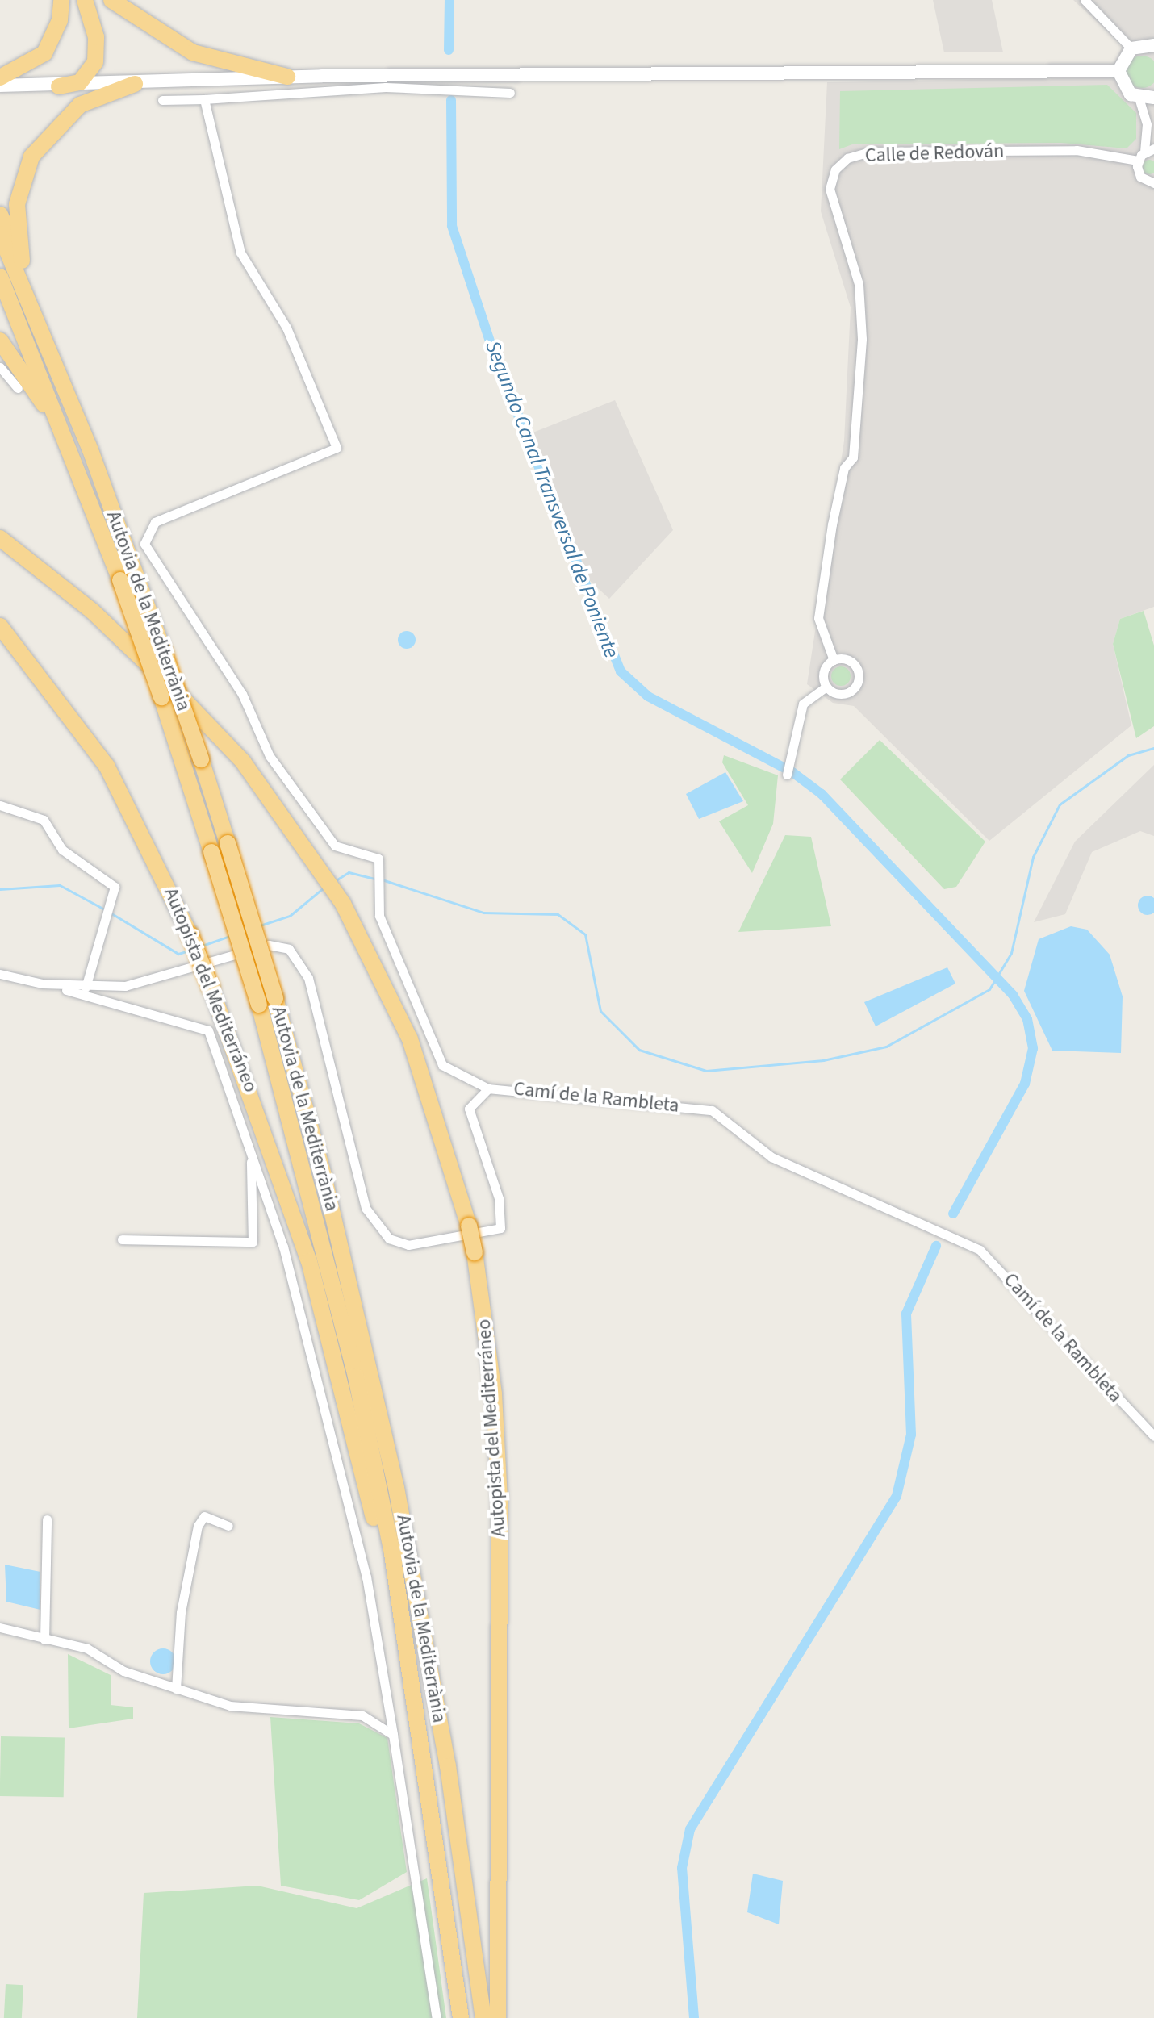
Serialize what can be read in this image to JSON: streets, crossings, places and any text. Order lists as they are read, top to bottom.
{
  "streets": {
    "highway": ["Autovia de la Mediterrània", "Autopista del Mediterráneo"],
    "street": ["Calle de Redován", "Camí de la Rambleta"]
  },
  "crossings": [
    ["Autovia de la Mediterrània", "Autopista del Mediterráneo"]
  ],
  "water": ["Segundo Canal Transversal de Poniente"]
}
